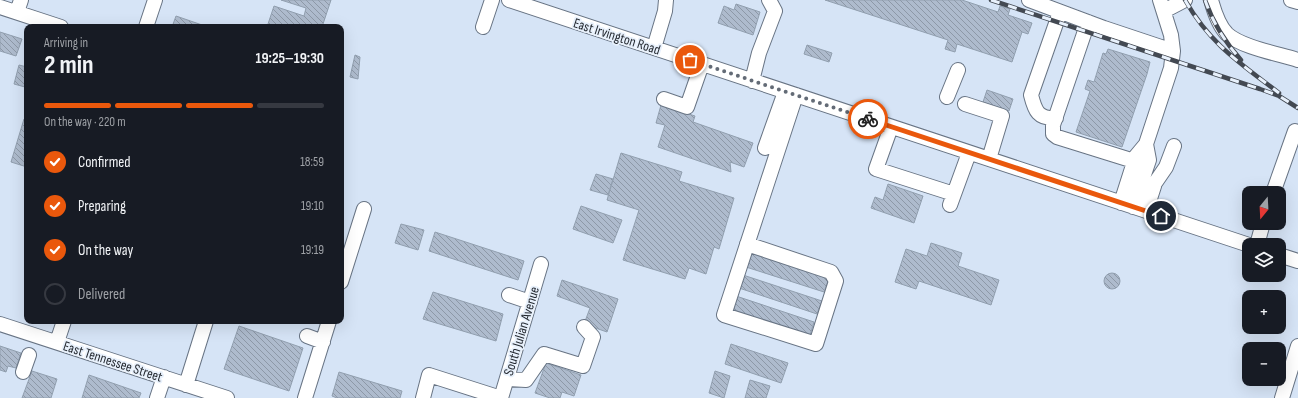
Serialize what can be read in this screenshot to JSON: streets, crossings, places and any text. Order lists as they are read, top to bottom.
{
  "streets": {
    "street": ["East Irvington Road", "South Julian Avenue", "East Tennessee Street"]
  },
  "north": "bottom",
  "page": {
    "heading": ["2 min", "Arriving in", "19:25–19:30"],
    "bar": "On the way · 220 m",
    "list": [
      ["Confirmed", "18:59"],
      ["Preparing", "19:10"],
      ["On the way", "19:19"],
      "Delivered"
    ],
    "map_buttons": ["+", "−"]
  }
}
